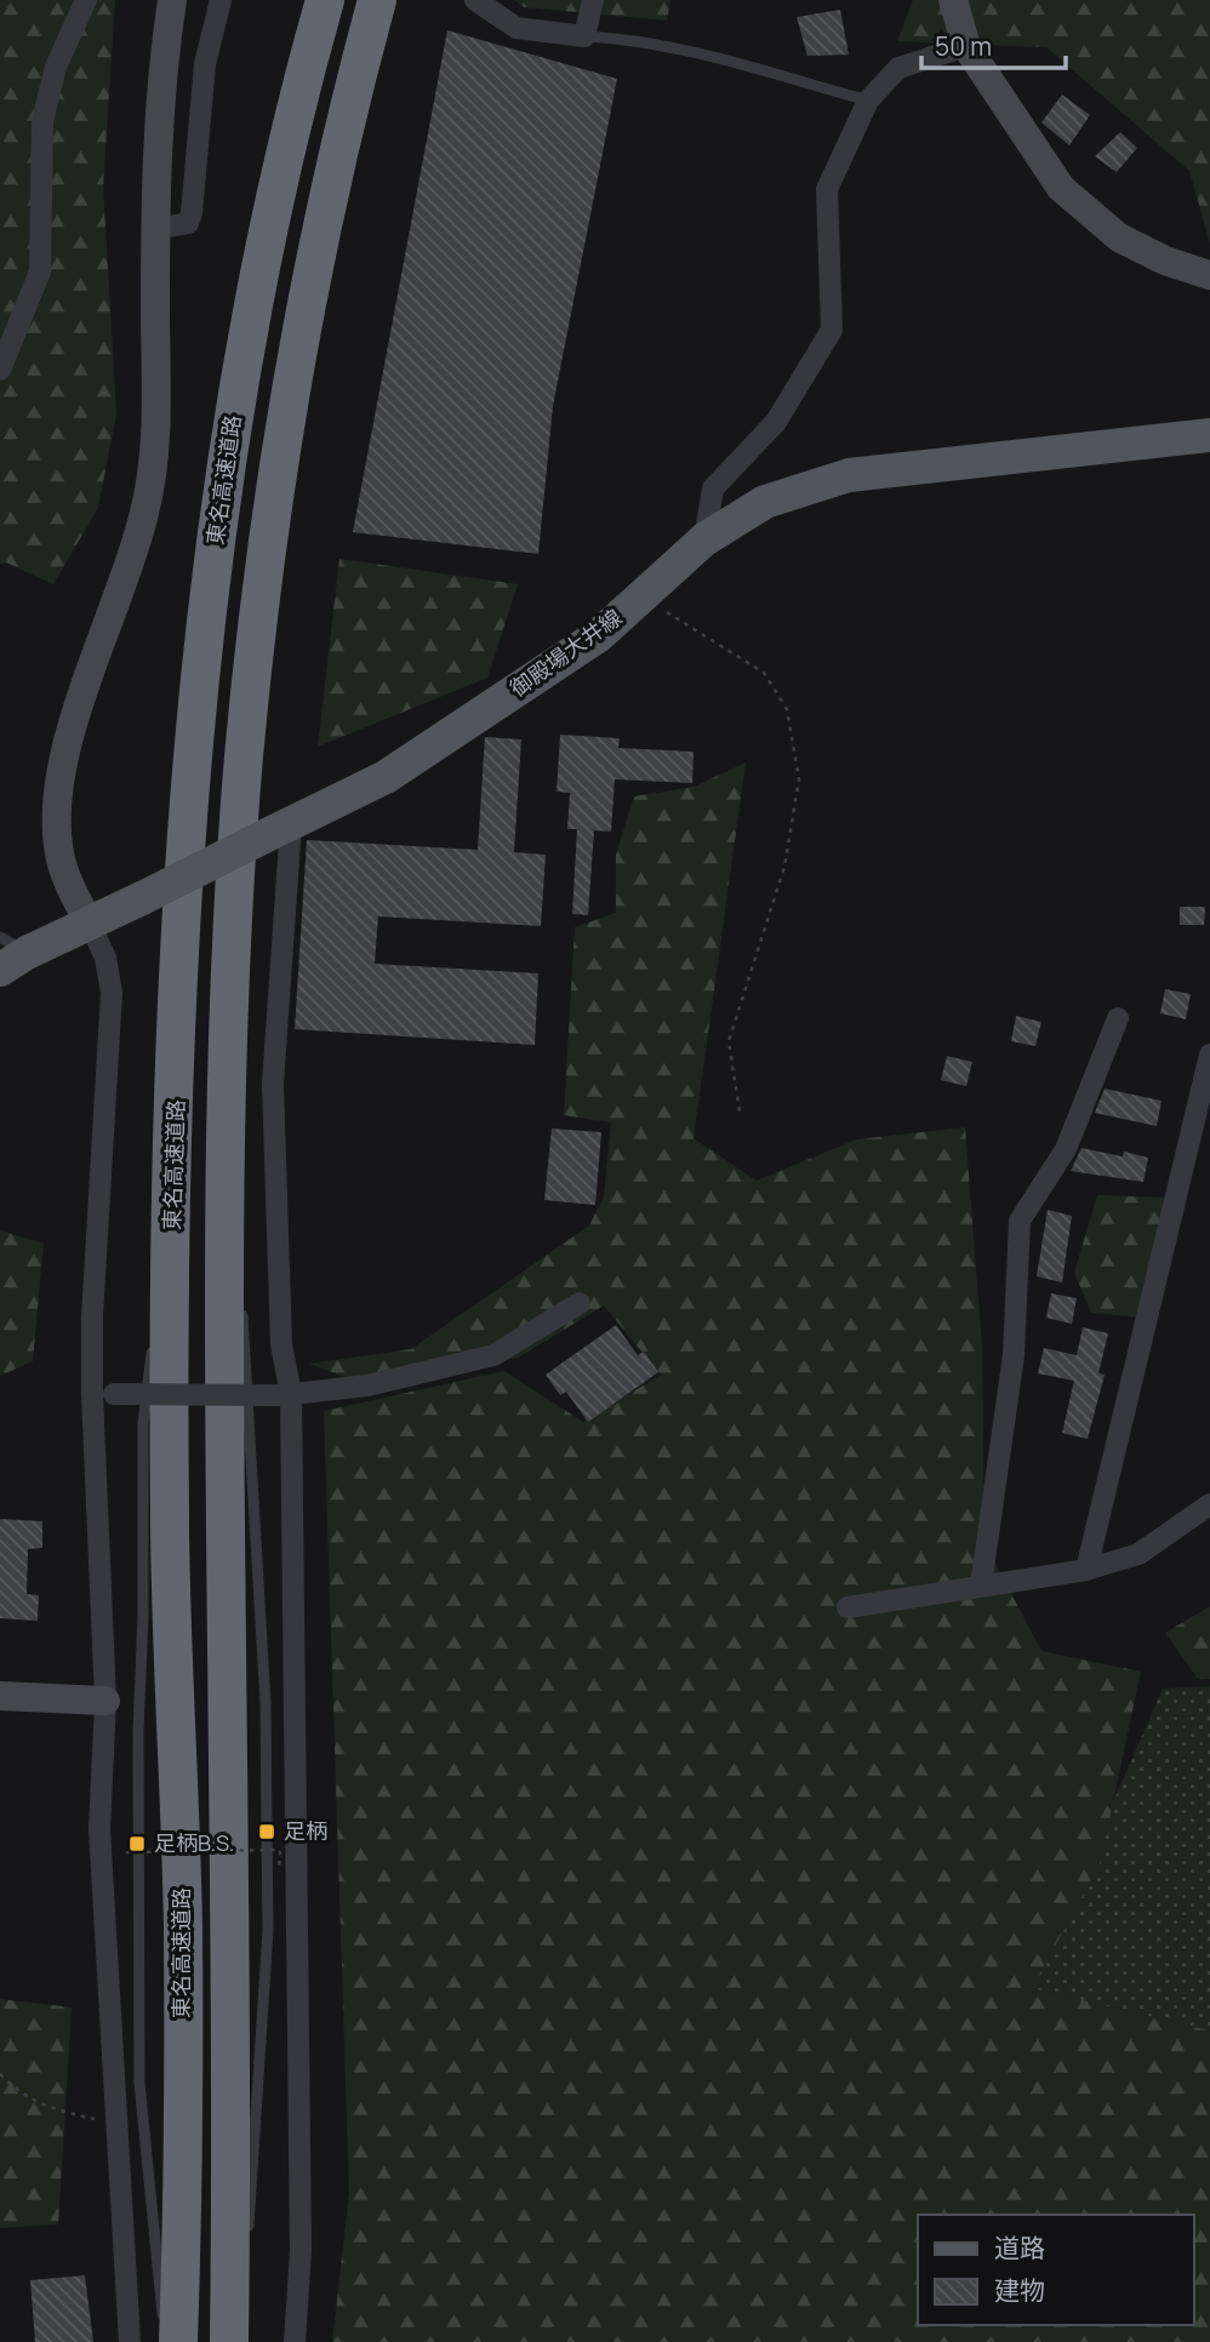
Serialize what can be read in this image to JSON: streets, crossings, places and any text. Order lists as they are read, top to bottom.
{
  "streets": {
    "highway": ["東名高速道路"],
    "main road": ["御殿場大井線"]
  },
  "places": {
    "transit": ["足柄", "足柄B.S."]
  },
  "legend": ["道路", "建物"],
  "scale_bar": "50 m"
}
